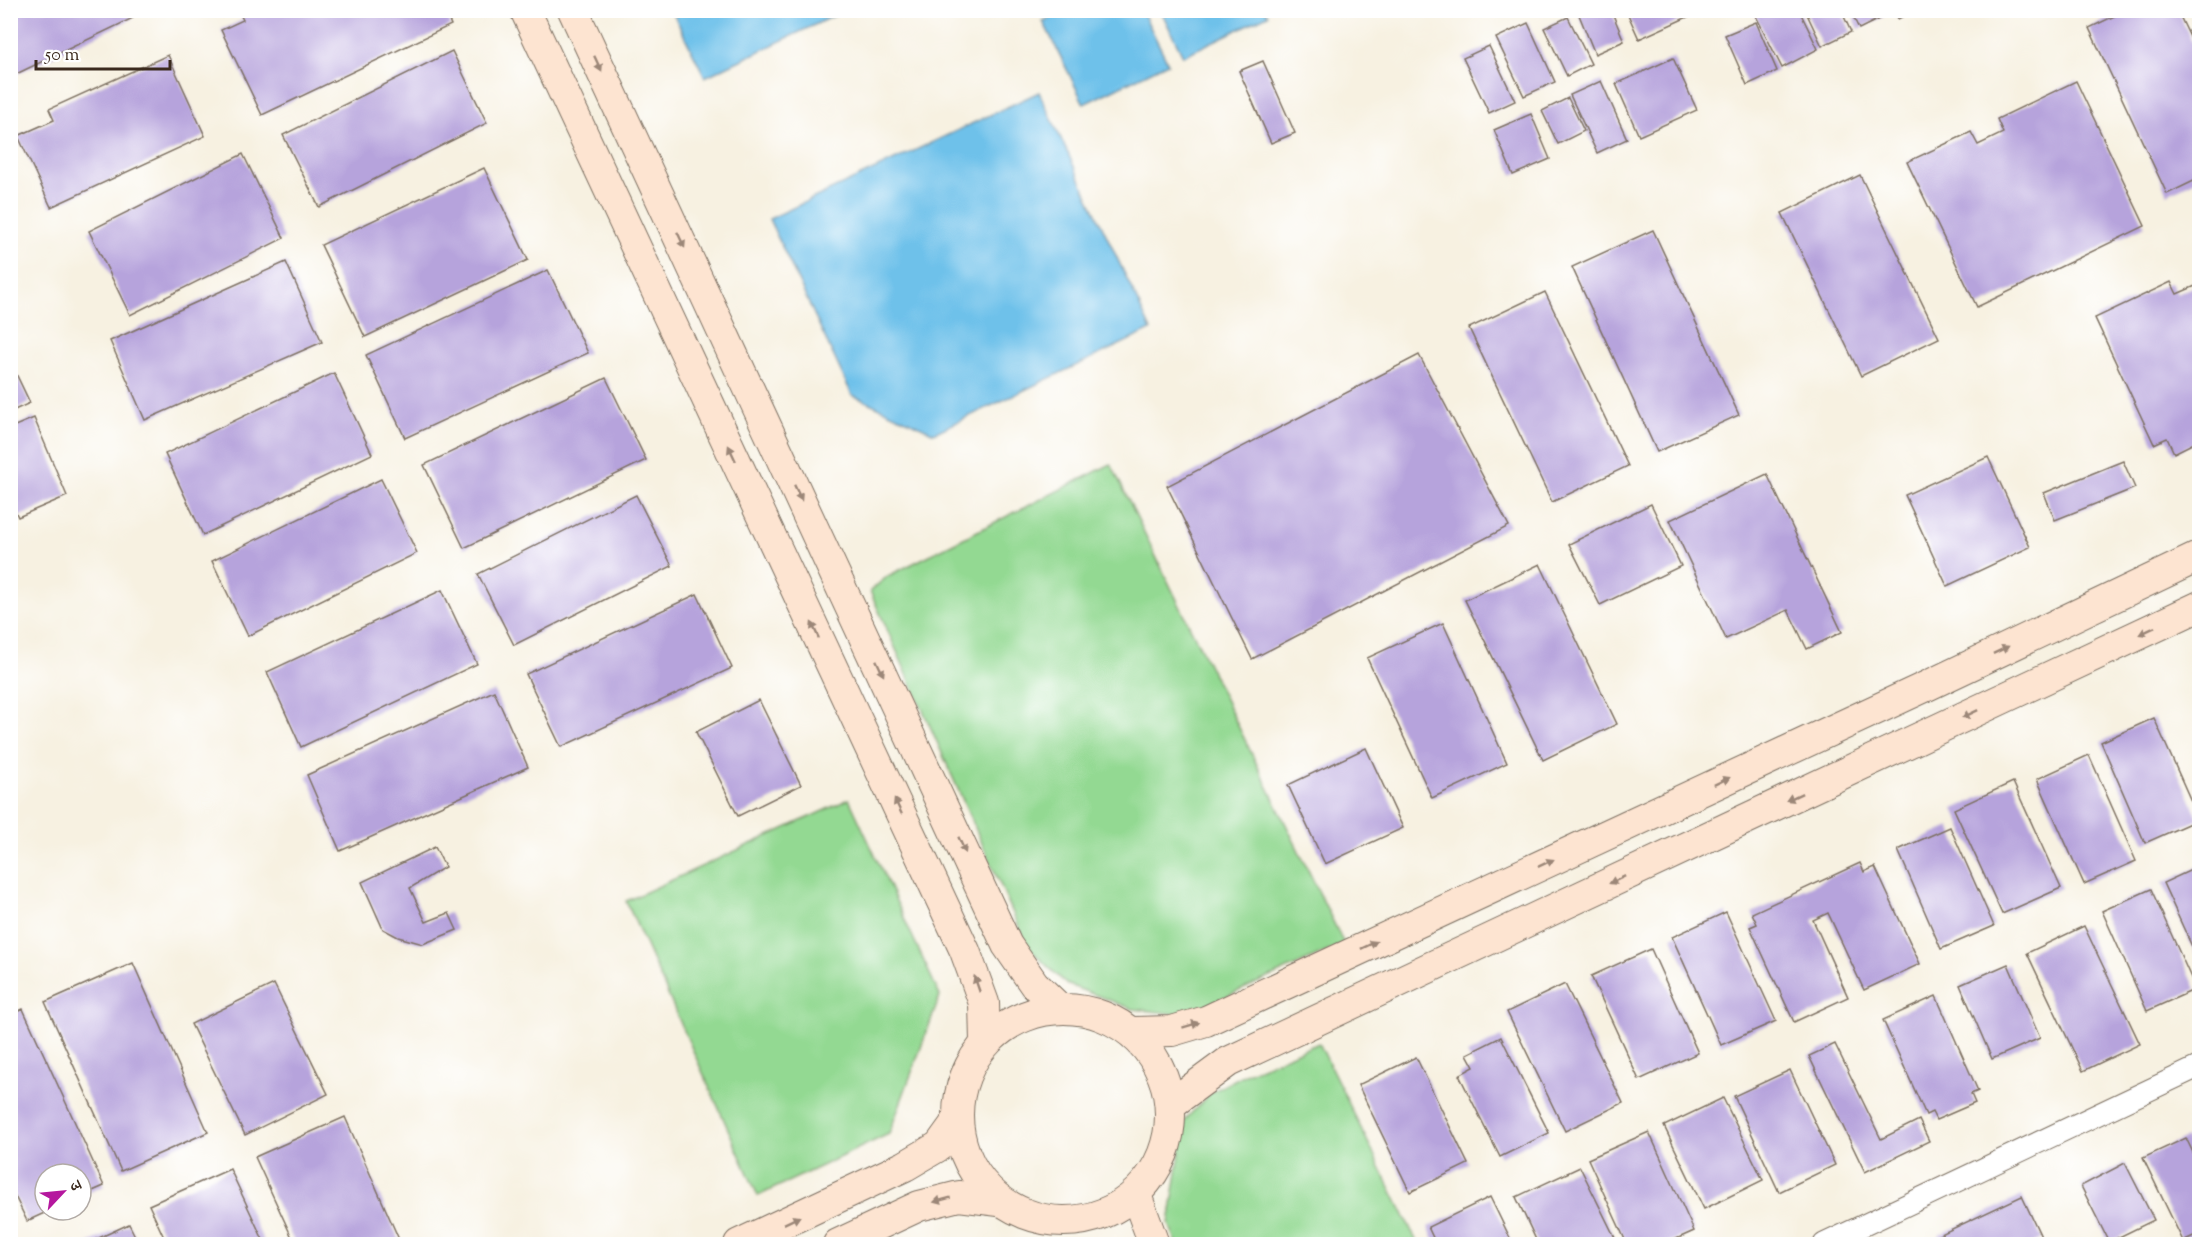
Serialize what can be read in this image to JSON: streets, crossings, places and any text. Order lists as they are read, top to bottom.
{
  "scale_bar": "50 m",
  "north": "top right"
}
